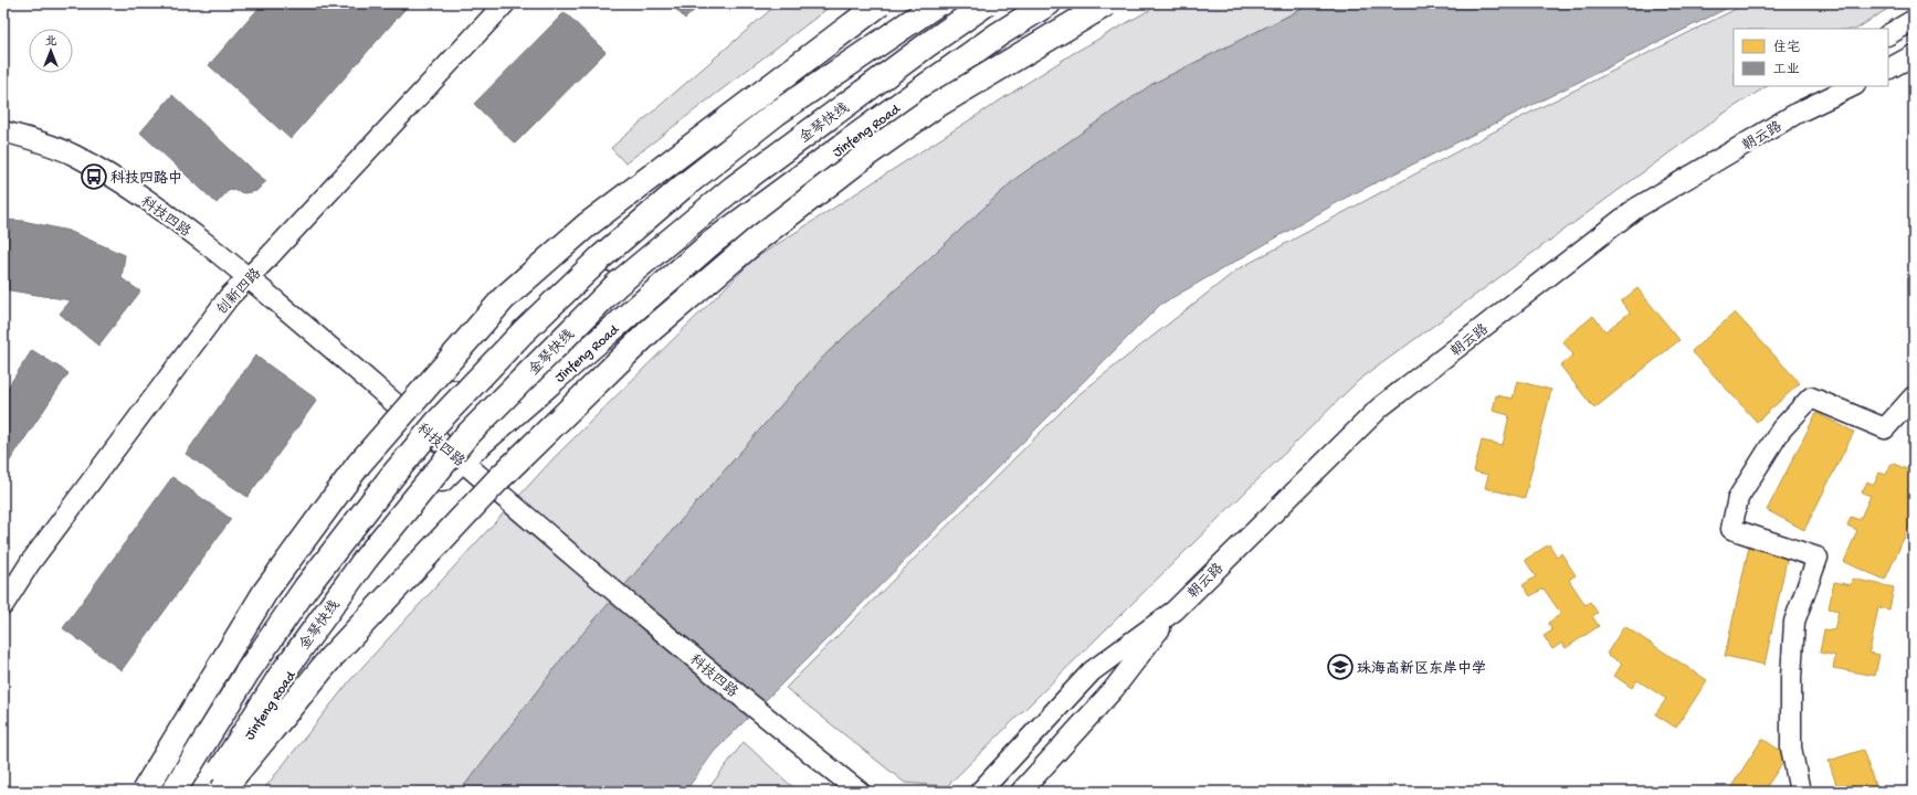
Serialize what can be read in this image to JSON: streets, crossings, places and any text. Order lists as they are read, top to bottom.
{
  "streets": {
    "main road": ["金琴快线", "Jinfeng Road"],
    "street": ["朝云路", "科技四路", "创新四路"]
  },
  "crossings": [
    ["Jinfeng Road", "科技四路"],
    ["科技四路", "创新四路"]
  ],
  "places": {
    "bus stop": ["科技四路中"],
    "school or university": ["珠海高新区东岸中学"]
  },
  "legend": ["住宅", "工业"],
  "north": "top"
}
